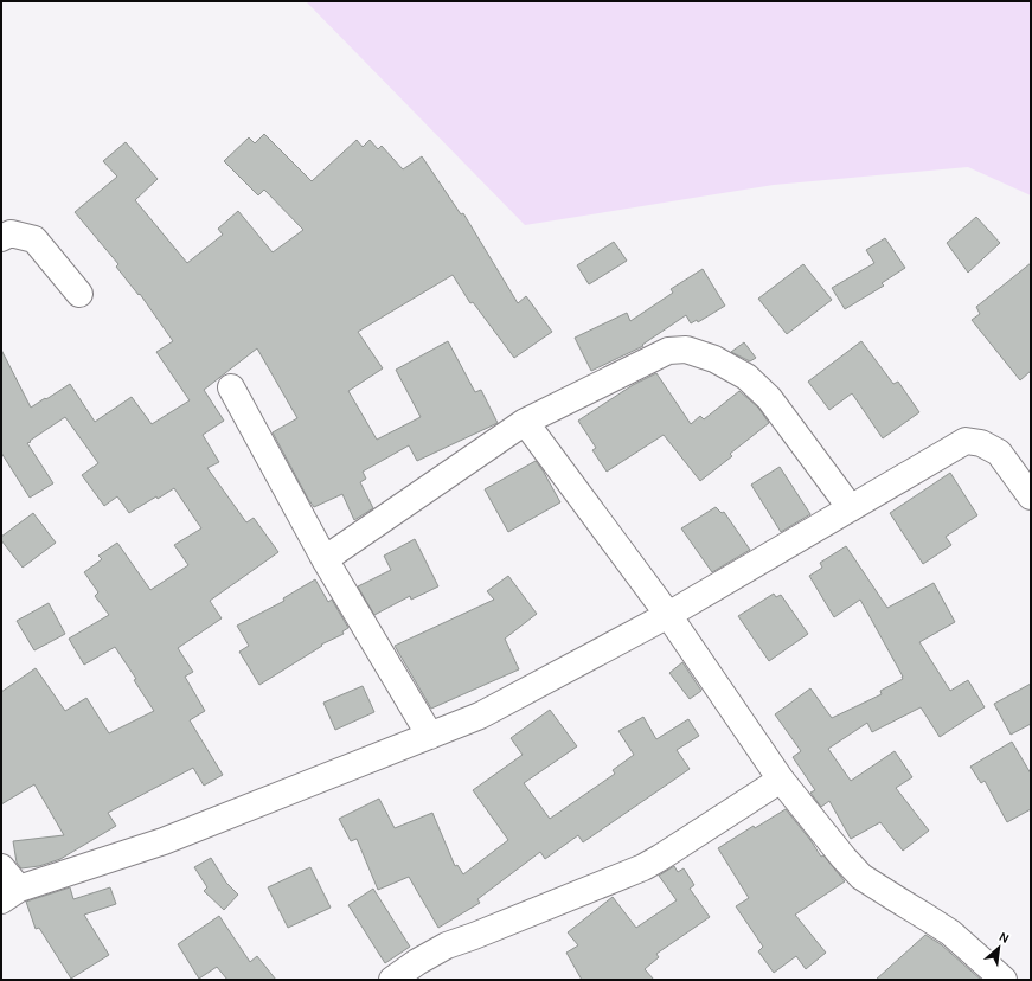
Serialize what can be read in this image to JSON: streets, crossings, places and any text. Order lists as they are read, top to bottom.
{
  "north": "top right"
}
